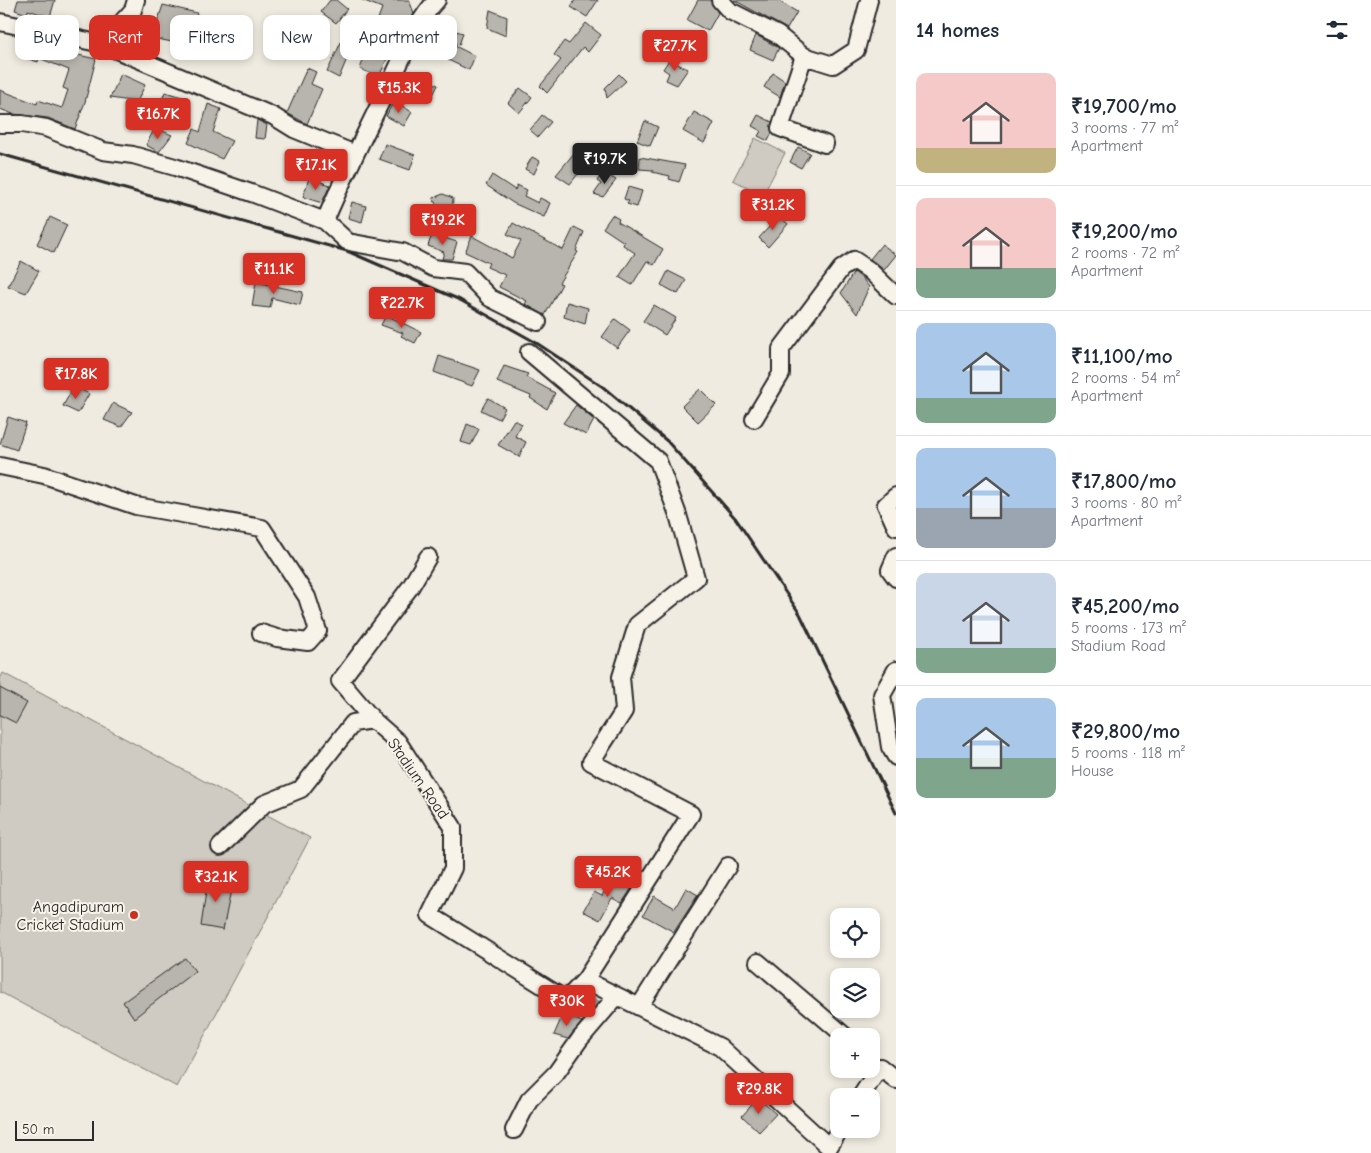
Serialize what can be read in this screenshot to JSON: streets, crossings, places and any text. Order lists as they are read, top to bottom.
{
  "streets": {
    "street": ["Stadium Road"]
  },
  "places": ["Angadipuram Cricket Stadium"],
  "scale_bar": "50 m",
  "page": {
    "heading": "14 homes",
    "chip": [
      "Buy",
      "Rent",
      "Filters",
      "New",
      "Apartment"
    ],
    "price": [
      "₹27.7K",
      "₹15.3K",
      "₹16.7K",
      "₹19.7K",
      "₹17.1K",
      "₹31.2K",
      "₹19.2K",
      "₹11.1K",
      "₹22.7K",
      "₹17.8K",
      "₹45.2K",
      "₹32.1K",
      "₹30K",
      "₹29.8K"
    ],
    "list": [
      {
        "name": "₹19,700/mo",
        "note": "3 rooms · 77 m² · Apartment"
      },
      {
        "name": "₹19,200/mo",
        "note": "2 rooms · 72 m² · Apartment"
      },
      {
        "name": "₹11,100/mo",
        "note": "2 rooms · 54 m² · Apartment"
      },
      {
        "name": "₹17,800/mo",
        "note": "3 rooms · 80 m² · Apartment"
      },
      {
        "name": "₹45,200/mo",
        "note": "5 rooms · 173 m² · Stadium Road"
      },
      {
        "name": "₹29,800/mo",
        "note": "5 rooms · 118 m² · House"
      }
    ],
    "map_buttons": ["+", "−"],
    "scale": "50 m"
  }
}
